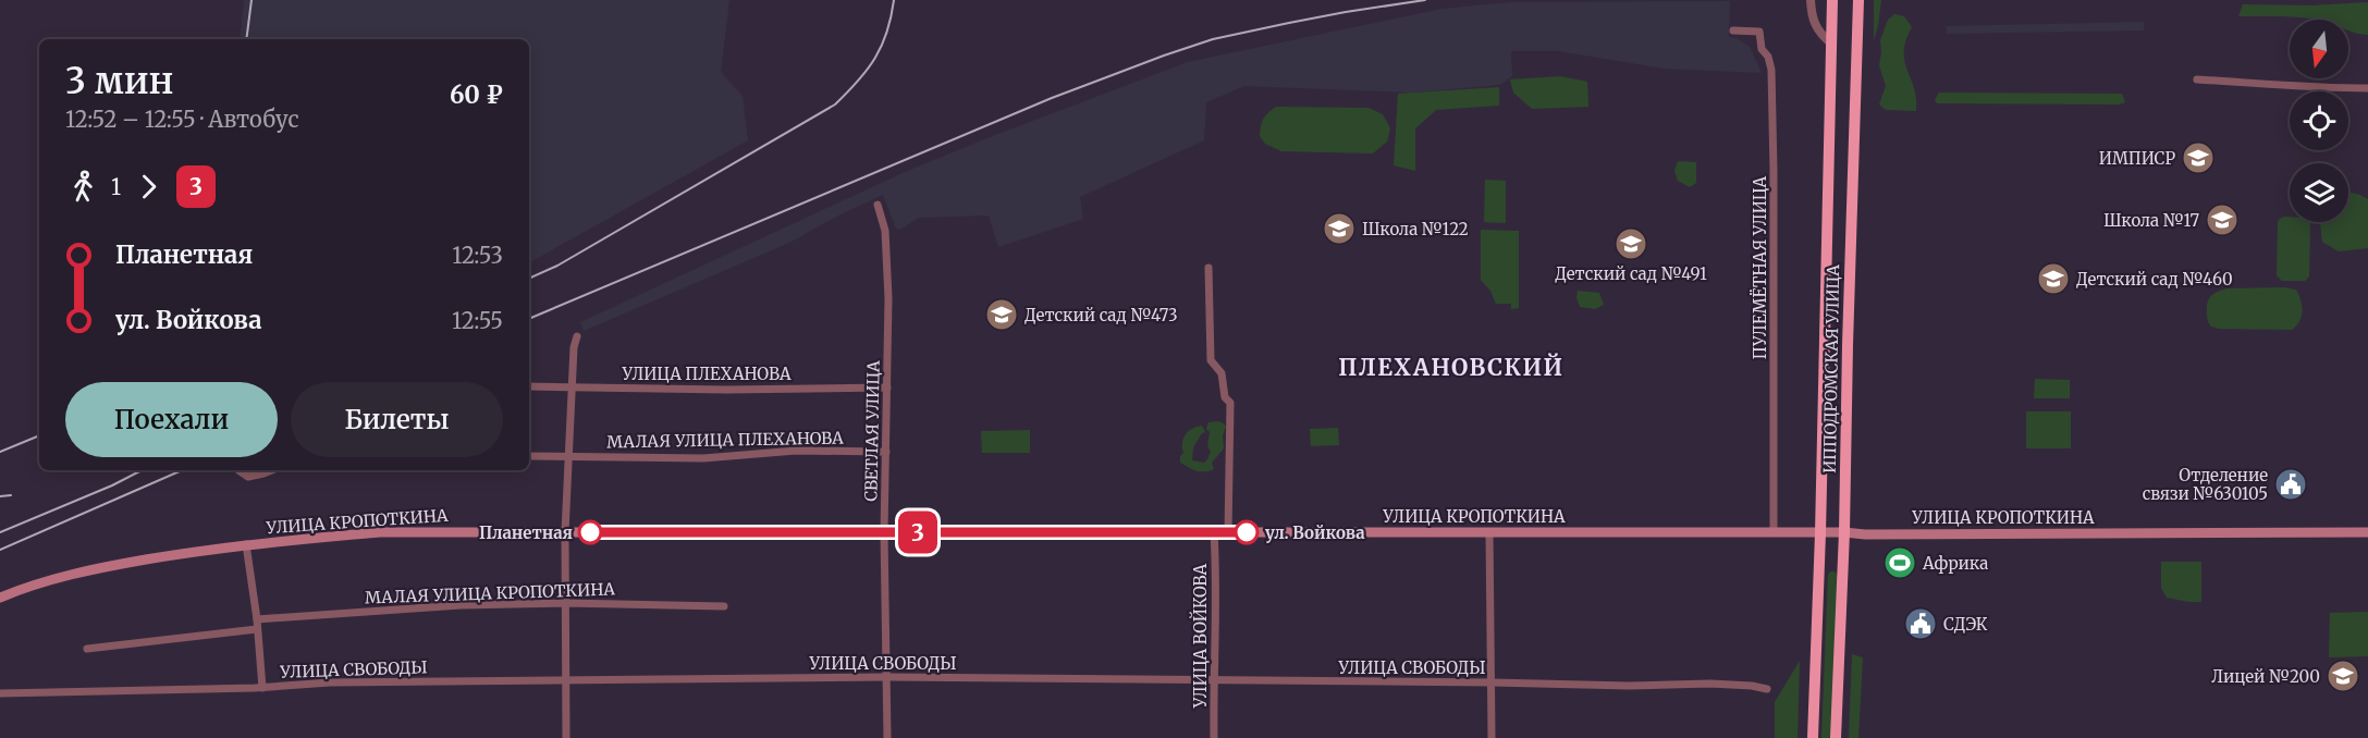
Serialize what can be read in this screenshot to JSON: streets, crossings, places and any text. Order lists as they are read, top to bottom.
{
  "streets": {
    "highway": ["ИППОДРОМСКАЯ УЛИЦА"],
    "main road": ["УЛИЦА КРОПОТКИНА"],
    "street": [
      "ПУЛЕМЁТНАЯ УЛИЦА",
      "УЛИЦА ПЛЕХАНОВА",
      "СВЕТЛАЯ УЛИЦА",
      "МАЛАЯ УЛИЦА ПЛЕХАНОВА",
      "МАЛАЯ УЛИЦА КРОПОТКИНА",
      "УЛИЦА ВОЙКОВА",
      "УЛИЦА СВОБОДЫ"
    ]
  },
  "crossings": [
    ["ПУЛЕМЁТНАЯ УЛИЦА", "УЛИЦА КРОПОТКИНА"],
    ["ИППОДРОМСКАЯ УЛИЦА", "УЛИЦА КРОПОТКИНА"],
    ["УЛИЦА ПЛЕХАНОВА", "СВЕТЛАЯ УЛИЦА"],
    ["СВЕТЛАЯ УЛИЦА", "МАЛАЯ УЛИЦА ПЛЕХАНОВА"],
    ["СВЕТЛАЯ УЛИЦА", "УЛИЦА КРОПОТКИНА"],
    ["СВЕТЛАЯ УЛИЦА", "УЛИЦА СВОБОДЫ"],
    ["УЛИЦА КРОПОТКИНА", "УЛИЦА ВОЙКОВА"],
    ["УЛИЦА ВОЙКОВА", "УЛИЦА СВОБОДЫ"]
  ],
  "districts": ["ПЛЕХАНОВСКИЙ"],
  "places": {
    "school or university": [
      "ИМПИСР",
      "Школа №17",
      "Школа №122",
      "Детский сад №491",
      "Детский сад №460",
      "Детский сад №473",
      "Лицей №200"
    ],
    "public building": ["Отделение связи №630105", "СДЭК"],
    "other": ["Планетная", "ул. Войкова"],
    "sports": ["Африка"]
  },
  "lines": ["bus line 3"],
  "north": "bottom",
  "page": {
    "on_map": "3",
    "heading": ["3 мин", "12:52 – 12:55 · Автобус", "60 ₽"],
    "legs": ["1", "3"],
    "list": [
      {
        "name": "Планетная",
        "value": "12:53"
      },
      {
        "name": "ул. Войкова",
        "value": "12:55"
      }
    ],
    "buttons": ["Поехали", "Билеты"]
  }
}
